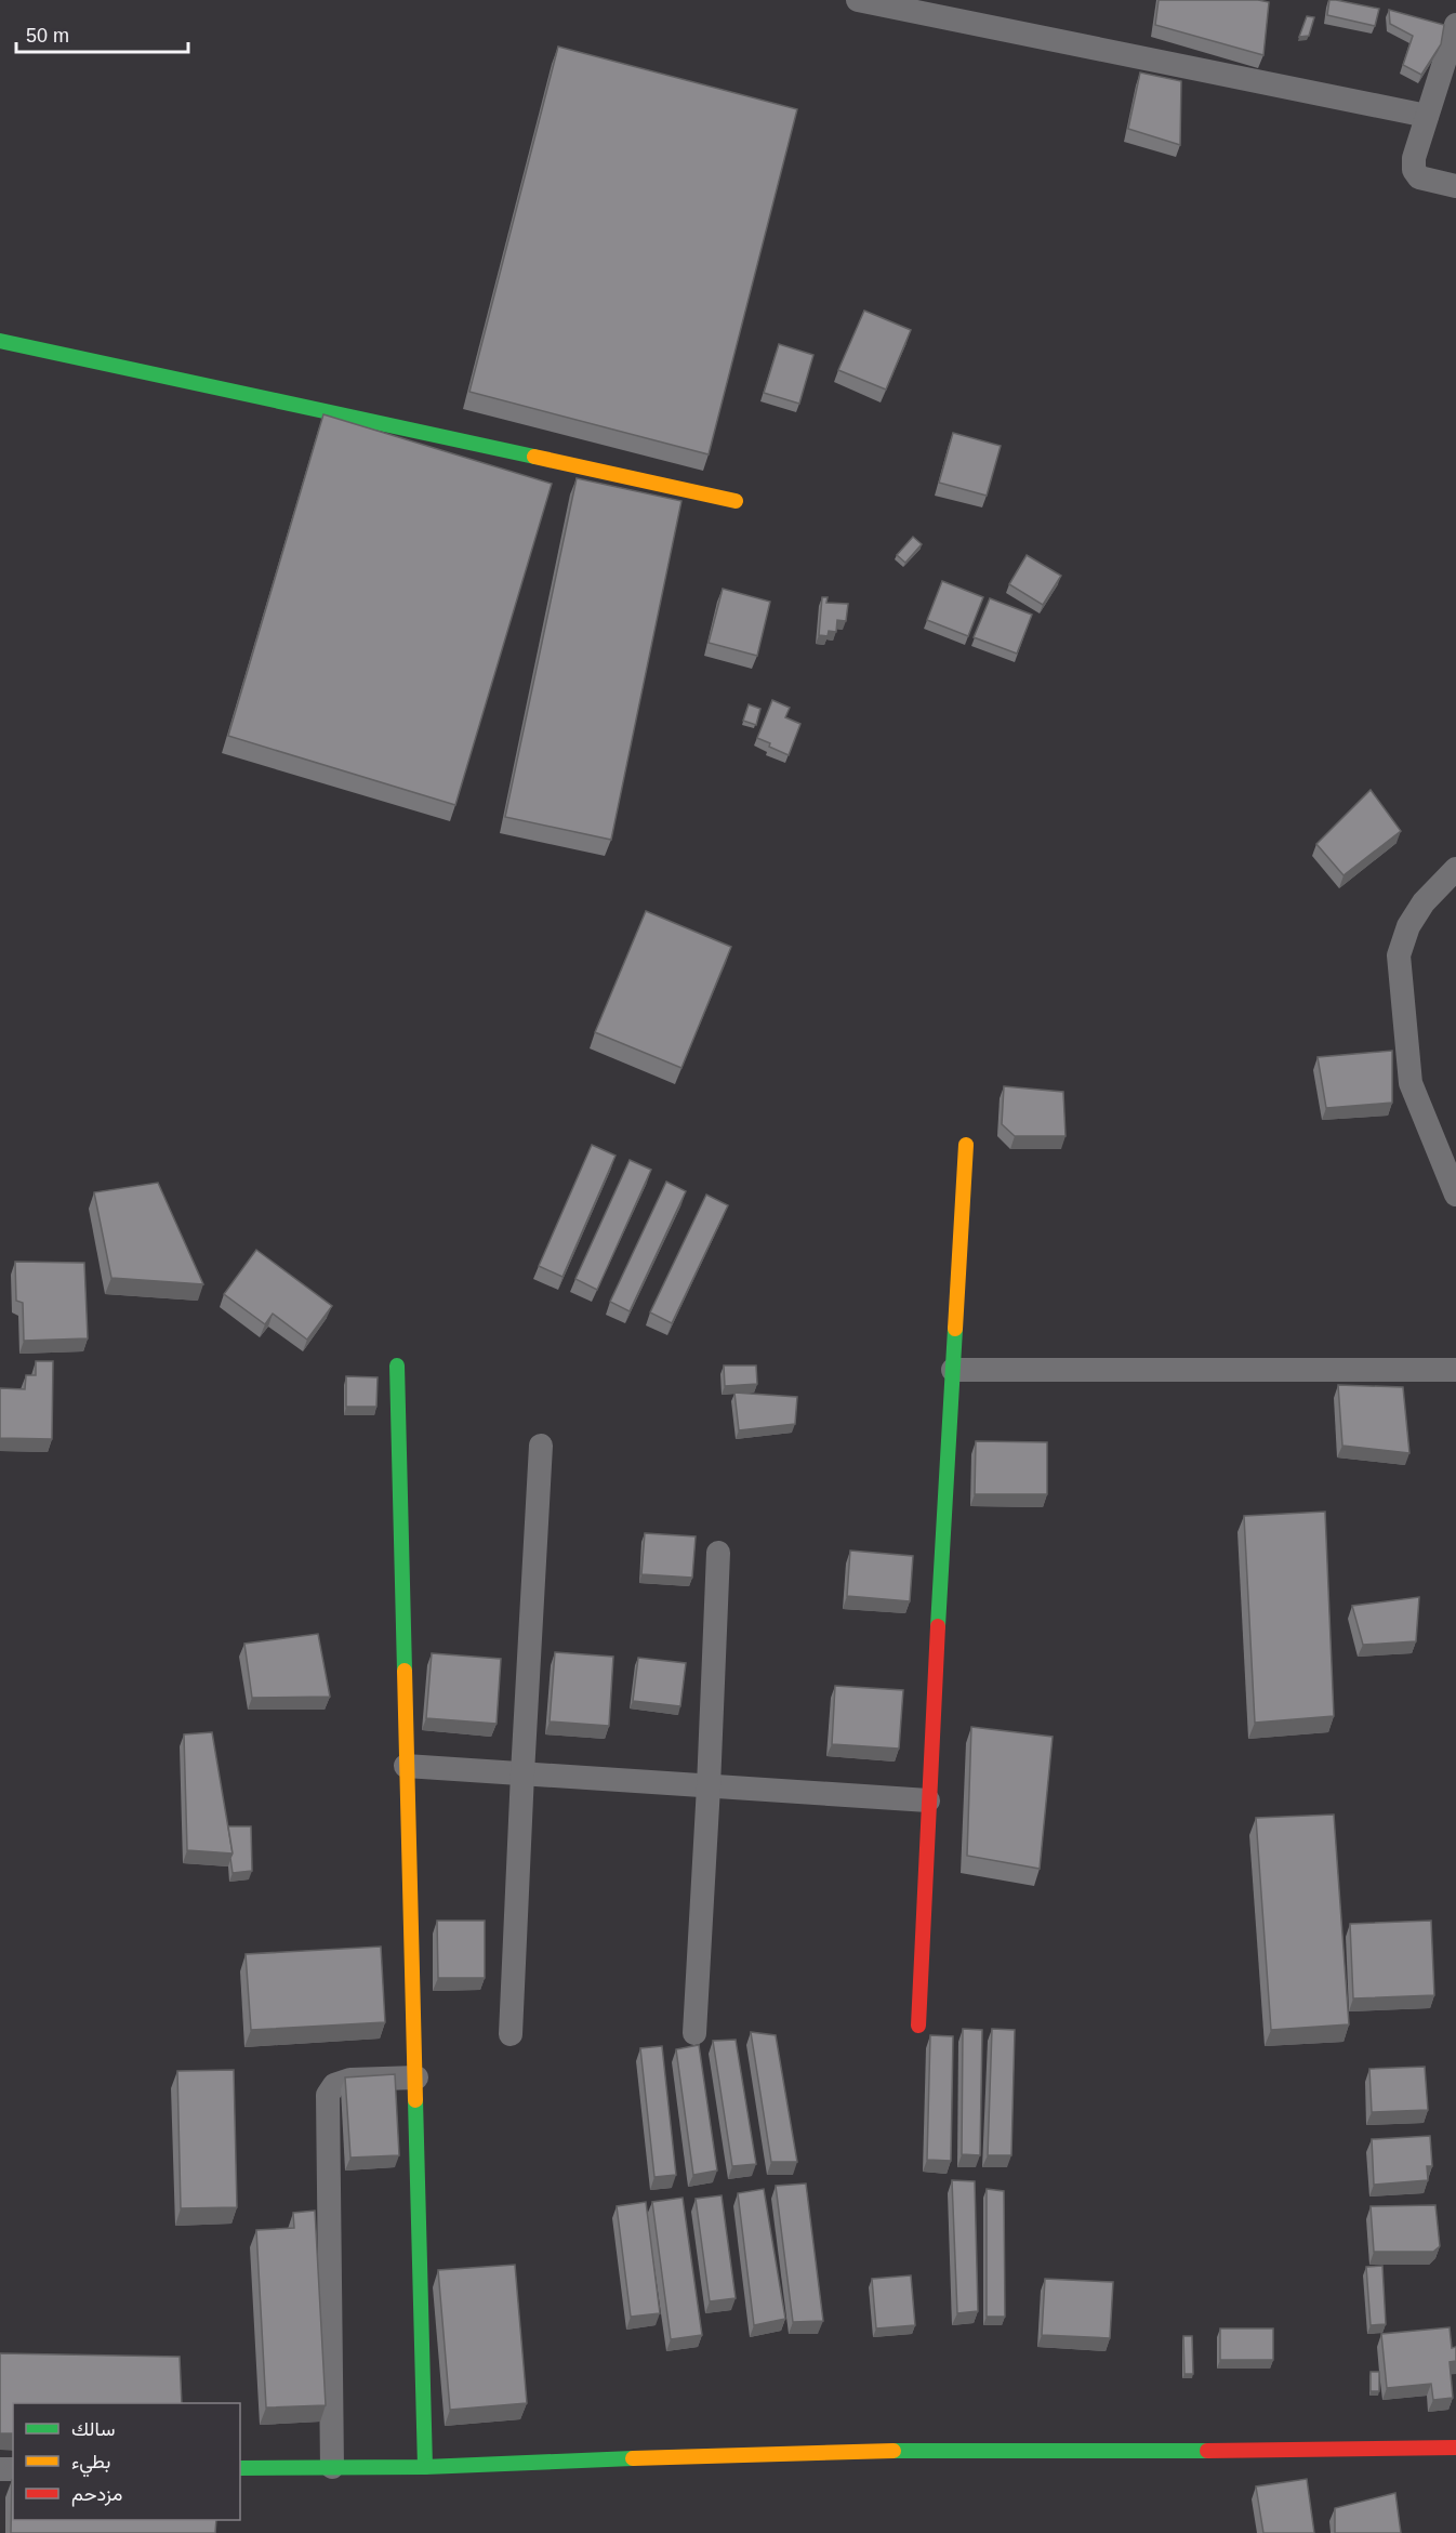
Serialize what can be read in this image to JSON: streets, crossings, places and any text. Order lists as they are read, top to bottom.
{
  "legend": ["سالك", "بطيء", "مزدحم"],
  "scale_bar": "50 m"
}
